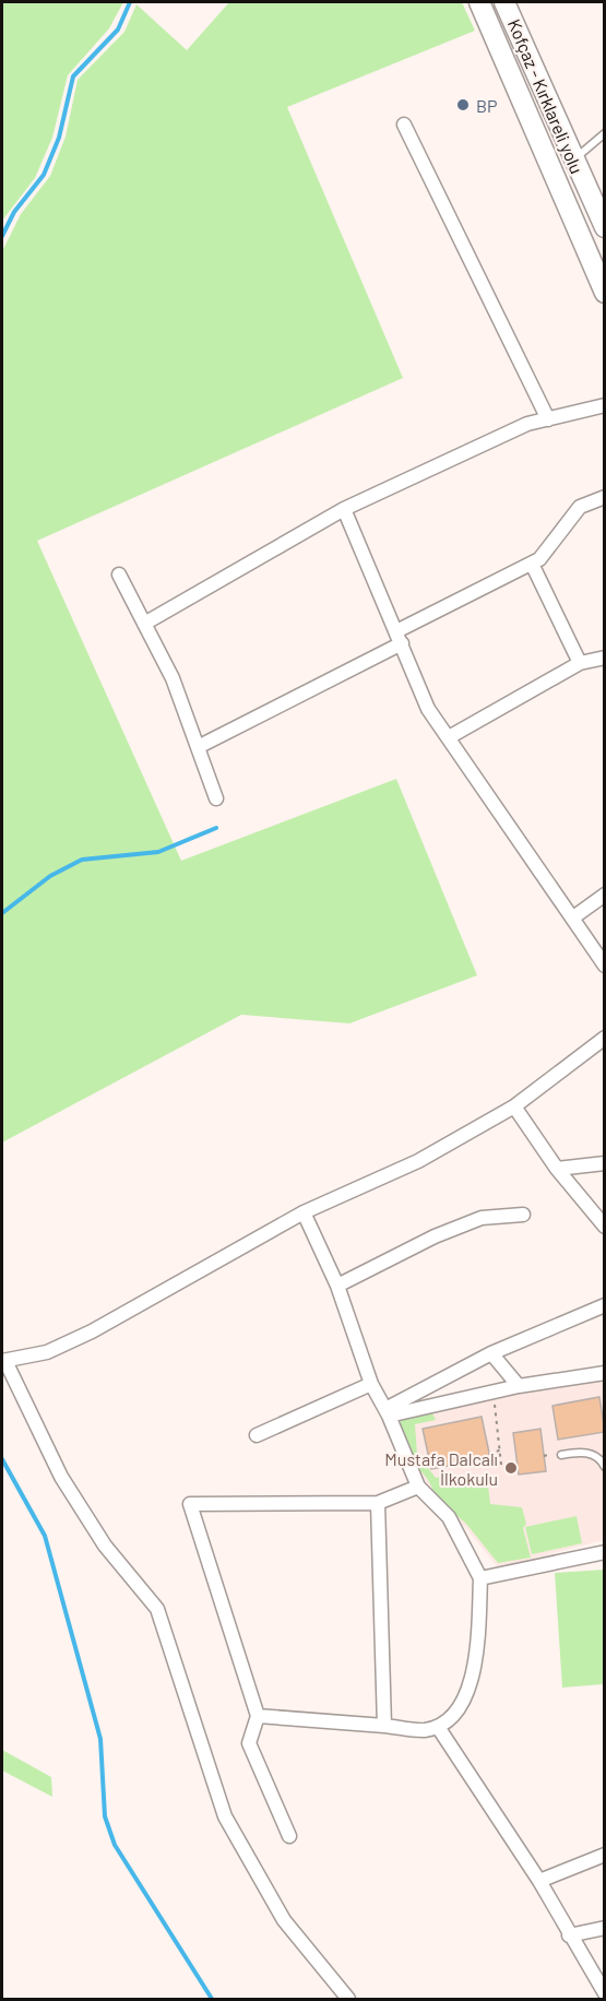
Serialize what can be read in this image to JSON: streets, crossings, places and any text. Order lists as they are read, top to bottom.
{
  "streets": {
    "main road": ["Kofçaz - Kırklareli yolu"]
  },
  "places": ["BP", "Mustafa Dalcalı İlkokulu"]
}
